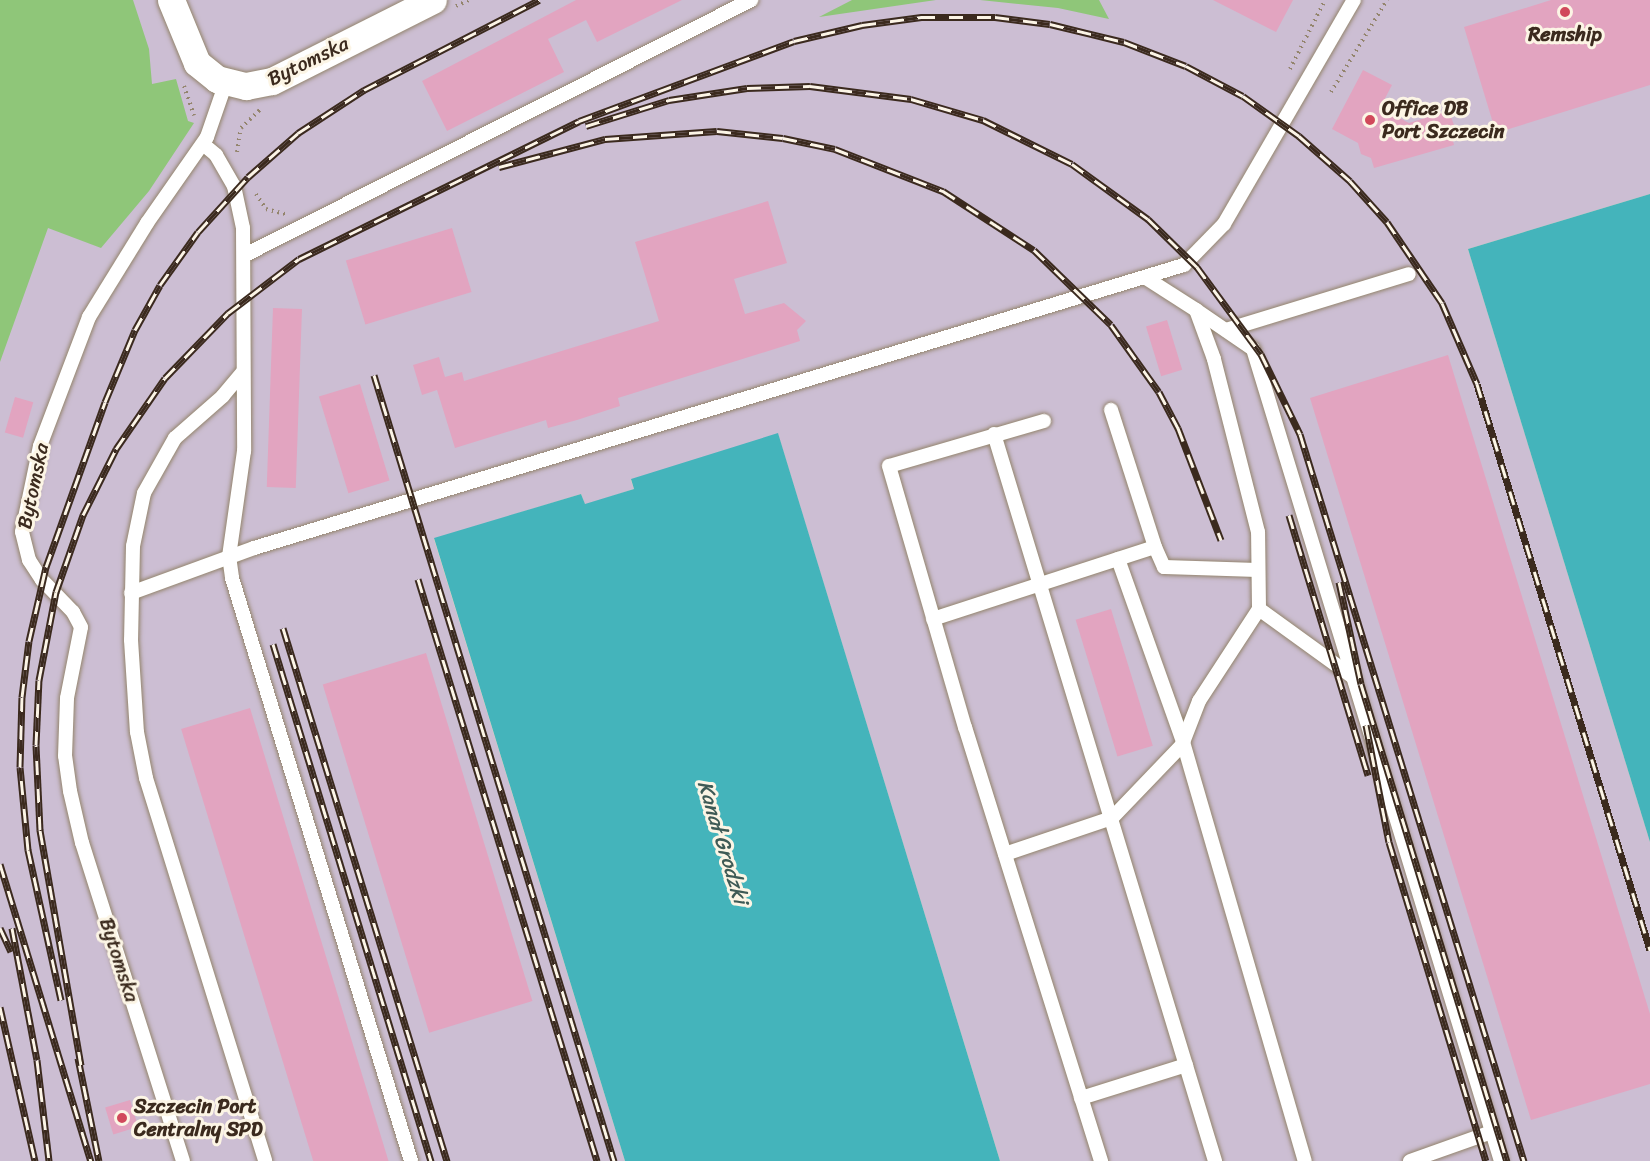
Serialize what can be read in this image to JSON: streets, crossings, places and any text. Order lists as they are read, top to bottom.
{
  "streets": {
    "street": ["Bytomska"]
  },
  "water": ["Kanał Grodzki"],
  "places": ["Remship", "Office DB Port Szczecin", "Szczecin Port Centralny SPD"]
}
